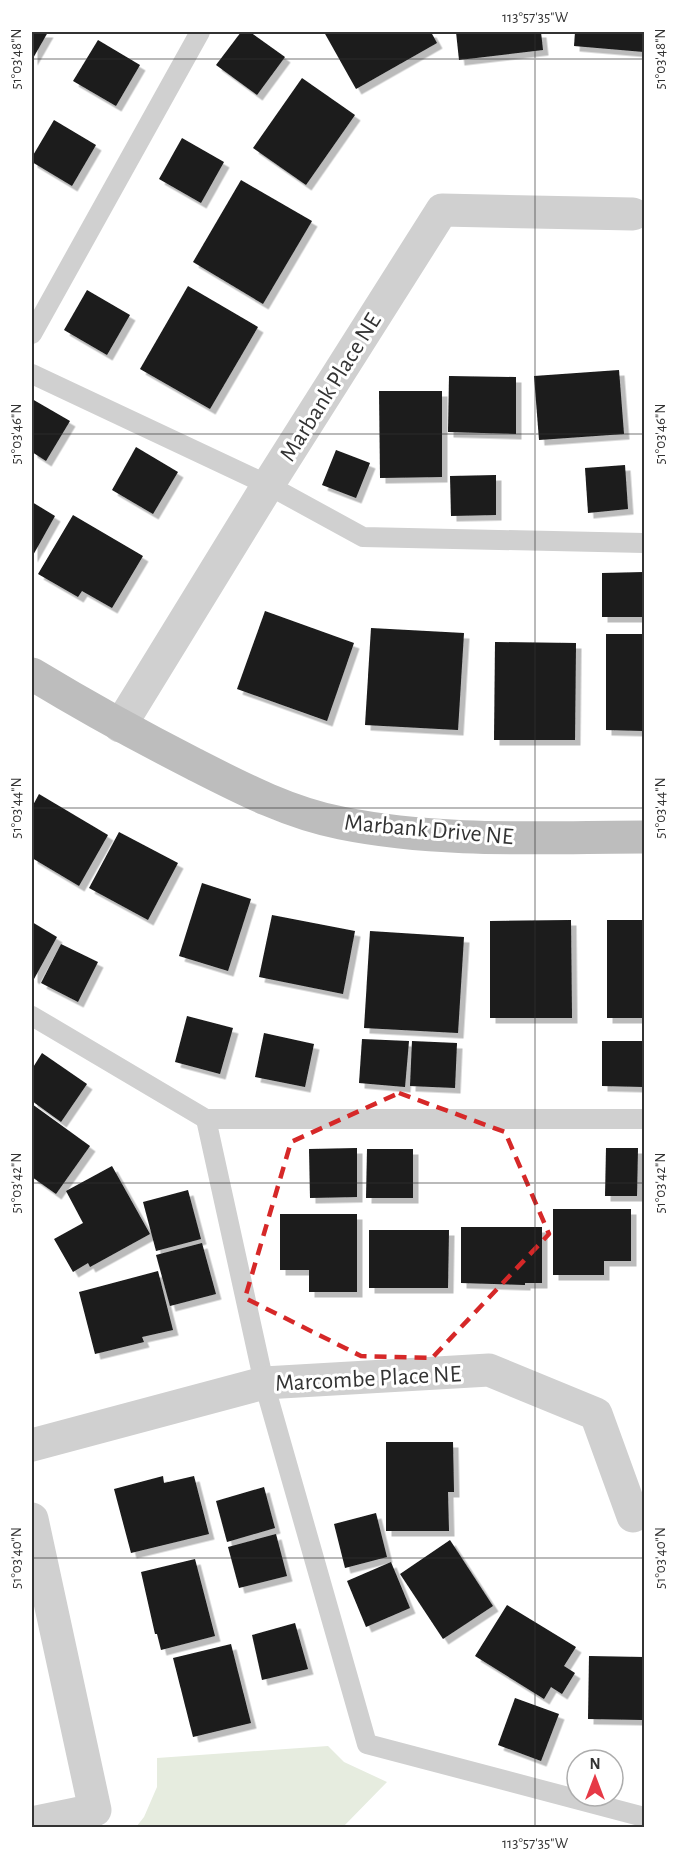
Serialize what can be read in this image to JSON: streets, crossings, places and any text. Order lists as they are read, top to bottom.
{
  "streets": {
    "street": ["Marbank Place NE", "Marbank Drive NE", "Marcombe Place NE"]
  },
  "crossings": [
    ["Marbank Place NE", "Marbank Drive NE"]
  ],
  "north": "top",
  "coordinates": [
    "113°57'35\"W",
    "51°03'48\"N",
    "51°03'46\"N",
    "51°03'44\"N",
    "51°03'42\"N",
    "51°03'40\"N"
  ]
}
